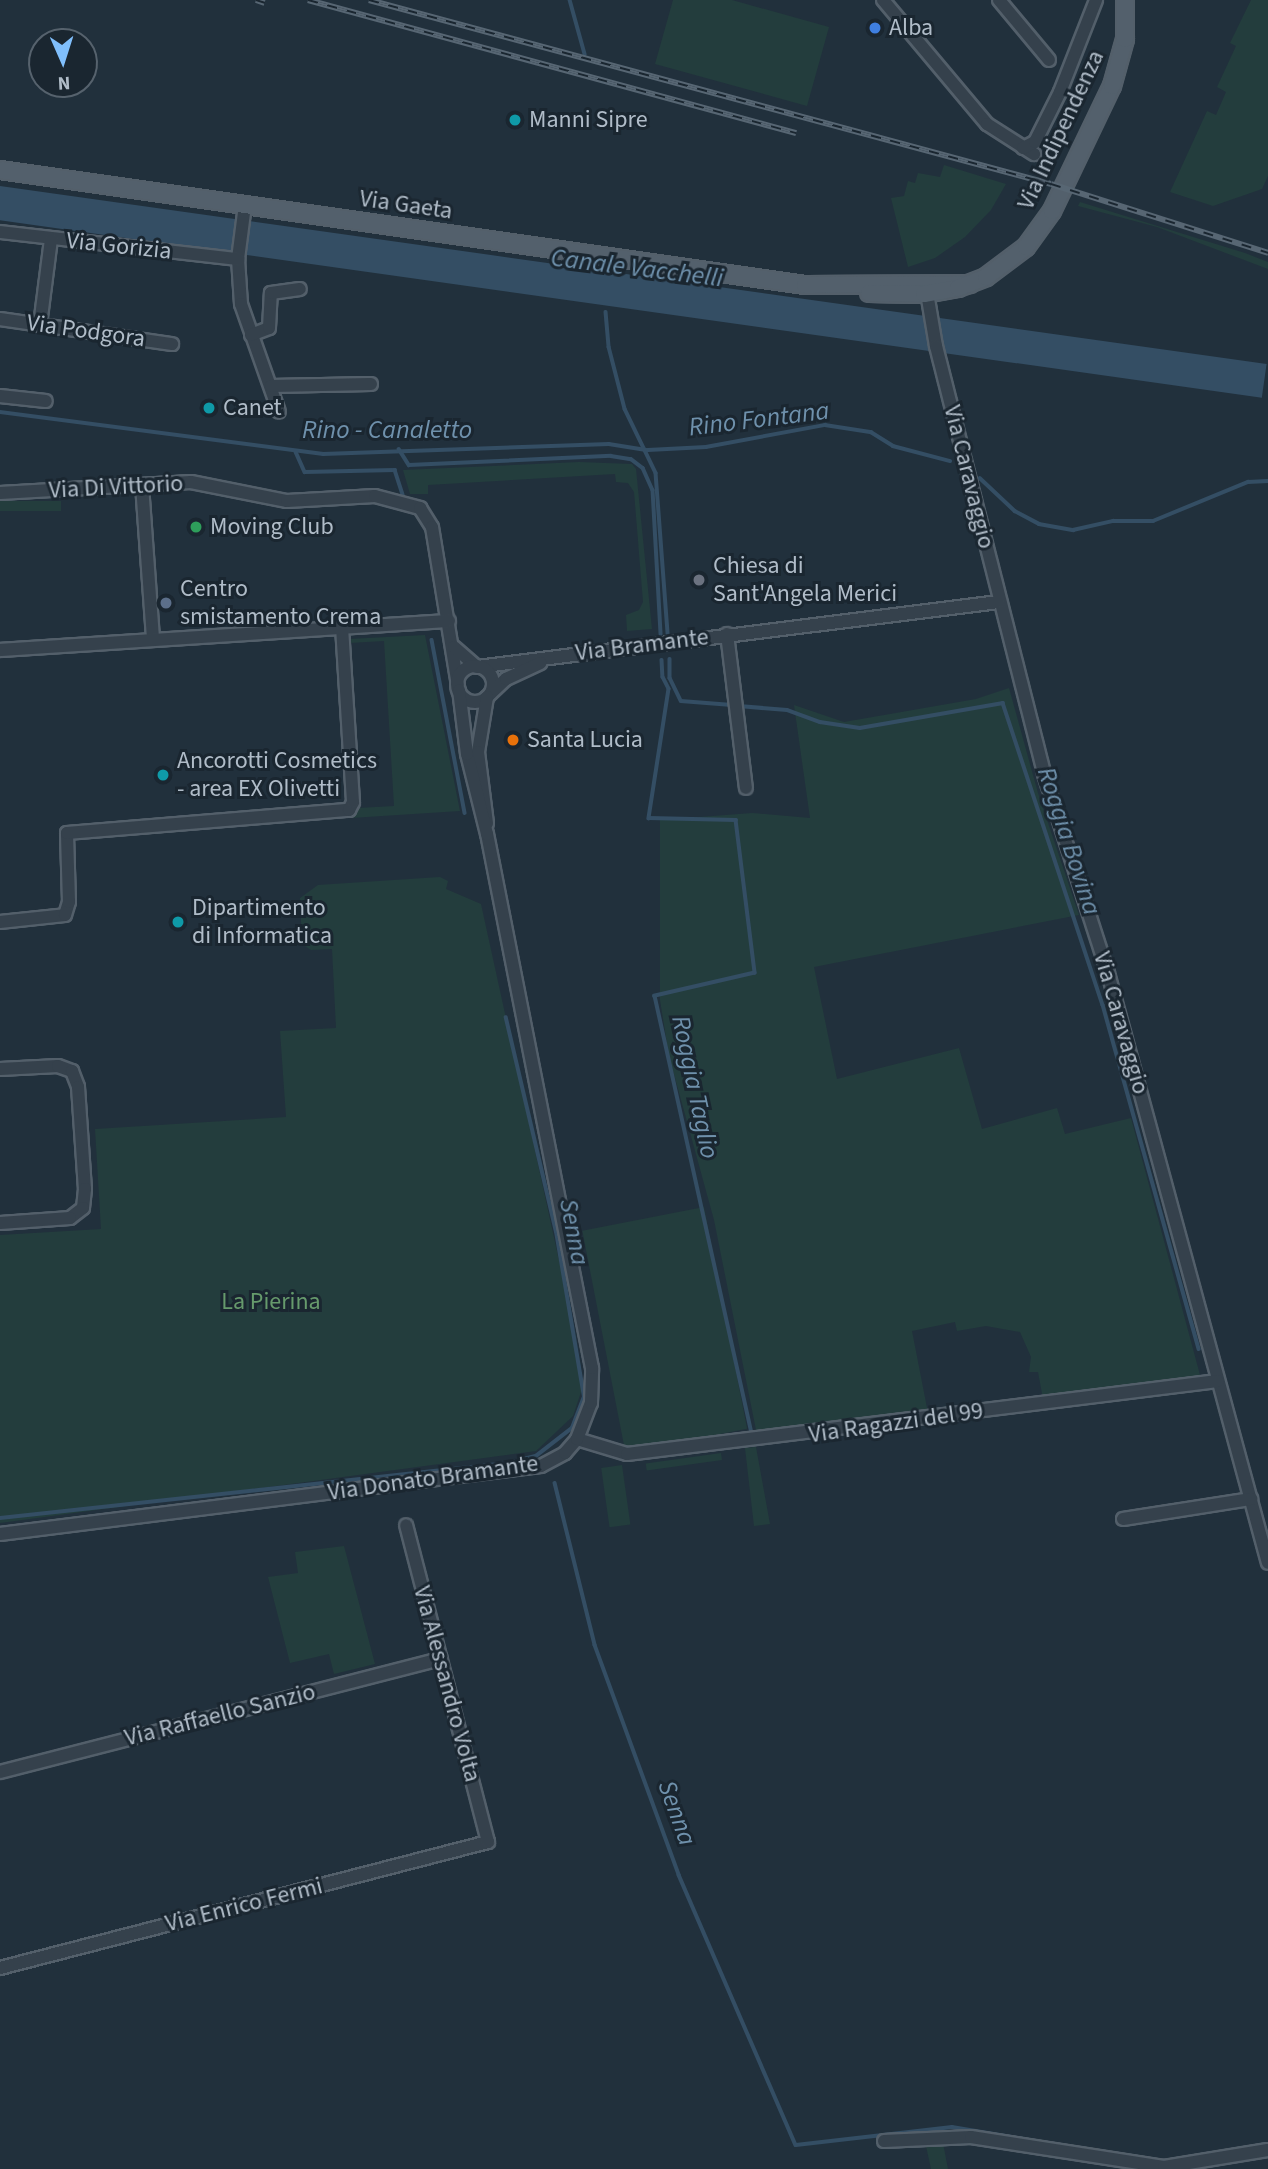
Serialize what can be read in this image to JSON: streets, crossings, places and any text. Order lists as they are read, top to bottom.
{
  "streets": {
    "main road": ["Via Indipendenza", "Via Gaeta"],
    "street": [
      "Via Gorizia",
      "Via Podgora",
      "Via Caravaggio",
      "Via Di Vittorio",
      "Via Bramante",
      "Via Ragazzi del 99",
      "Via Donato Bramante",
      "Via Alessandro Volta",
      "Via Raffaello Sanzio",
      "Via Enrico Fermi"
    ]
  },
  "crossings": [
    ["Via Indipendenza", "Via Gaeta"],
    ["Via Indipendenza", "Via Caravaggio"],
    ["Via Gaeta", "Via Caravaggio"],
    ["Via Caravaggio", "Via Bramante"],
    ["Via Caravaggio", "Via Ragazzi del 99"],
    ["Via Di Vittorio", "Via Bramante"],
    ["Via Di Vittorio", "Via Donato Bramante"],
    ["Via Bramante", "Via Donato Bramante"],
    ["Via Ragazzi del 99", "Via Donato Bramante"],
    ["Via Alessandro Volta", "Via Raffaello Sanzio"],
    ["Via Alessandro Volta", "Via Enrico Fermi"]
  ],
  "water": [
    "Canale Vacchelli",
    "Rino Fontana",
    "Rino - Canaletto",
    "Roggia Bovina",
    "Roggia Taglio",
    "Senna"
  ],
  "parks": ["La Pierina"],
  "places": [
    "Alba",
    "Manni Sipre",
    "Canet",
    "Moving Club",
    "Chiesa di Sant'Angela Merici",
    "Centro smistamento Crema",
    "Santa Lucia",
    "Ancorotti Cosmetics - area EX Olivetti",
    "Dipartimento di Informatica"
  ],
  "north": "bottom"
}
